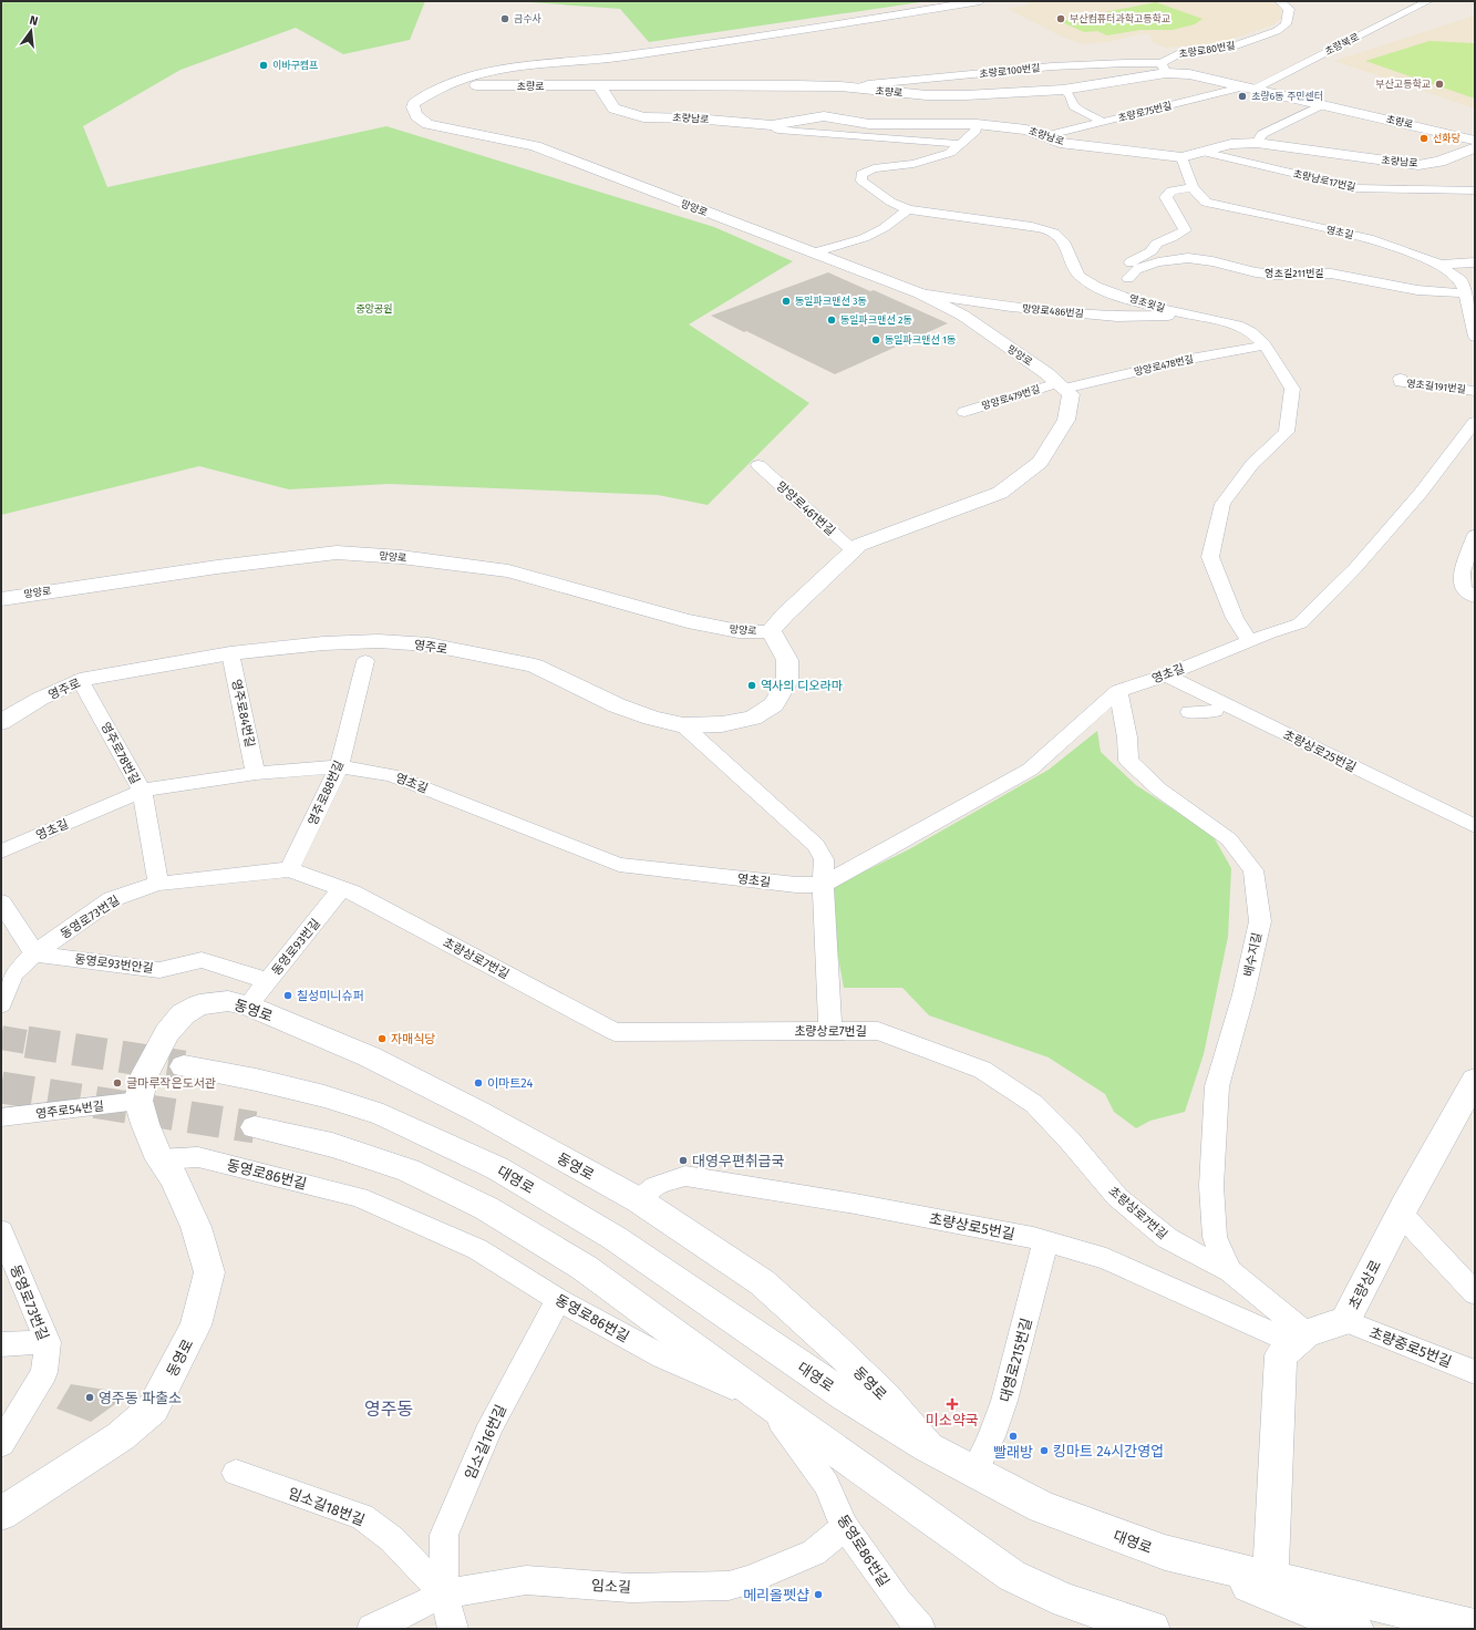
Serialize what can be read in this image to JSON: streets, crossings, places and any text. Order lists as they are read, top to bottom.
{
  "streets": {
    "main road": [
      "초량로",
      "초량남로",
      "망양로",
      "영주로",
      "동영로",
      "대영로",
      "초량상로"
    ],
    "street": [
      "초량북로",
      "초량로80번길",
      "초량로100번길",
      "초량로75번길",
      "초량남로17번길",
      "영초길",
      "영초길211번길",
      "영초윗길",
      "망양로486번길",
      "망양로478번길",
      "영초길191번길",
      "망양로479번길",
      "망양로461번길",
      "영주로84번길",
      "초량상로25번길",
      "영주로78번길",
      "영주로88번길",
      "동영로73번길",
      "동영로93번길",
      "배수지길",
      "초량상로7번길",
      "동영로93번안길",
      "영주로54번길",
      "동영로86번길",
      "초량상로5번길",
      "초량중로5번길",
      "대영로215번길",
      "임소길16번길",
      "임소길18번길",
      "임소길"
    ]
  },
  "crossings": [
    ["초량북로", "초량로"],
    ["초량북로", "초량로75번길"],
    ["초량로80번길", "초량로100번길"],
    ["초량로80번길", "초량로"],
    ["초량로100번길", "초량로"],
    ["초량로", "초량로75번길"],
    ["초량로", "초량남로"],
    ["초량로", "망양로"],
    ["초량로75번길", "초량남로"],
    ["초량남로", "초량남로17번길"],
    ["초량남로", "영초길"],
    ["초량남로", "영초윗길"],
    ["망양로", "망양로486번길"],
    ["망양로", "망양로478번길"],
    ["망양로", "망양로479번길"],
    ["망양로", "망양로461번길"],
    ["망양로", "영주로"],
    ["영초길", "영초길211번길"],
    ["영초길", "영초윗길"],
    ["영초길", "영주로84번길"],
    ["영초길", "초량상로25번길"],
    ["영초길", "영주로78번길"],
    ["영초길", "영주로88번길"],
    ["영초길", "배수지길"],
    ["영초윗길", "망양로486번길"],
    ["영초윗길", "망양로478번길"],
    ["망양로478번길", "망양로479번길"],
    ["영주로", "영주로84번길"],
    ["영주로", "영주로78번길"],
    ["영주로78번길", "동영로73번길"],
    ["영주로88번길", "동영로73번길"],
    ["영주로88번길", "초량상로7번길"],
    ["동영로73번길", "초량상로7번길"],
    ["동영로73번길", "동영로93번안길"],
    ["동영로93번길", "초량상로7번길"],
    ["동영로93번길", "동영로93번안길"],
    ["동영로93번길", "동영로"],
    ["배수지길", "초량상로7번길"],
    ["초량상로7번길", "초량상로5번길"],
    ["초량상로7번길", "초량상로"],
    ["동영로", "영주로54번길"],
    ["동영로", "동영로86번길"],
    ["동영로", "대영로"],
    ["동영로", "초량상로5번길"],
    ["동영로86번길", "임소길16번길"],
    ["동영로86번길", "임소길"],
    ["대영로", "대영로215번길"],
    ["초량상로5번길", "초량상로"],
    ["초량상로5번길", "대영로215번길"],
    ["초량상로", "초량중로5번길"],
    ["임소길16번길", "임소길18번길"],
    ["임소길16번길", "임소길"],
    ["임소길18번길", "임소길"]
  ],
  "districts": ["영주동"],
  "parks": ["중앙공원"],
  "places": {
    "other": [
      "금수사",
      "부산컴퓨터과학고등학교",
      "이바구캠프",
      "부산고등학교",
      "초량6동 주민센터",
      "선화당",
      "동일파크맨션 3동",
      "동일파크맨션 2동",
      "동일파크맨션 1동",
      "역사의 디오라마",
      "칠성미니슈퍼",
      "자매식당",
      "글마루작은도서관",
      "이마트24",
      "대영우편취급국",
      "영주동 파출소",
      "빨래방",
      "킹마트 24시간영업",
      "메리올펫샵"
    ],
    "health": ["미소약국"]
  },
  "north": "top"
}
